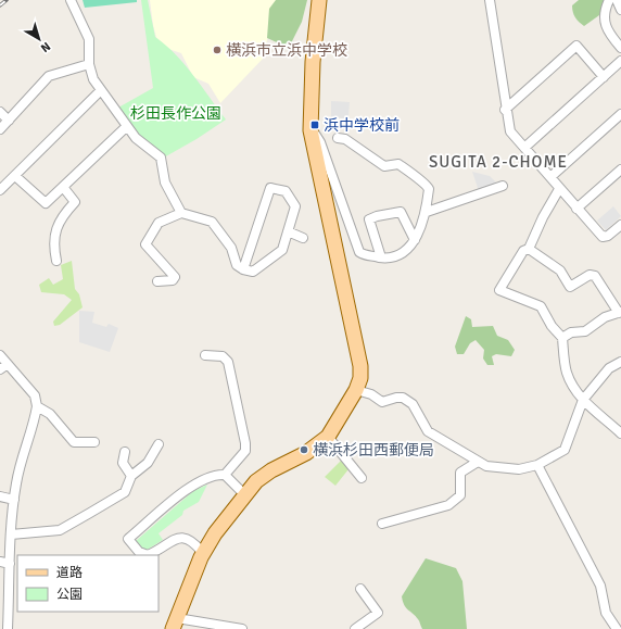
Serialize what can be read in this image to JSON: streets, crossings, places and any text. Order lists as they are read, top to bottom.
{
  "districts": ["SUGITA 2-CHOME"],
  "parks": ["杉田長作公園"],
  "places": {
    "other": ["横浜市立浜中学校", "横浜杉田西郵便局"],
    "transit": ["浜中学校前"]
  },
  "legend": ["道路", "公園"],
  "north": "bottom right"
}
